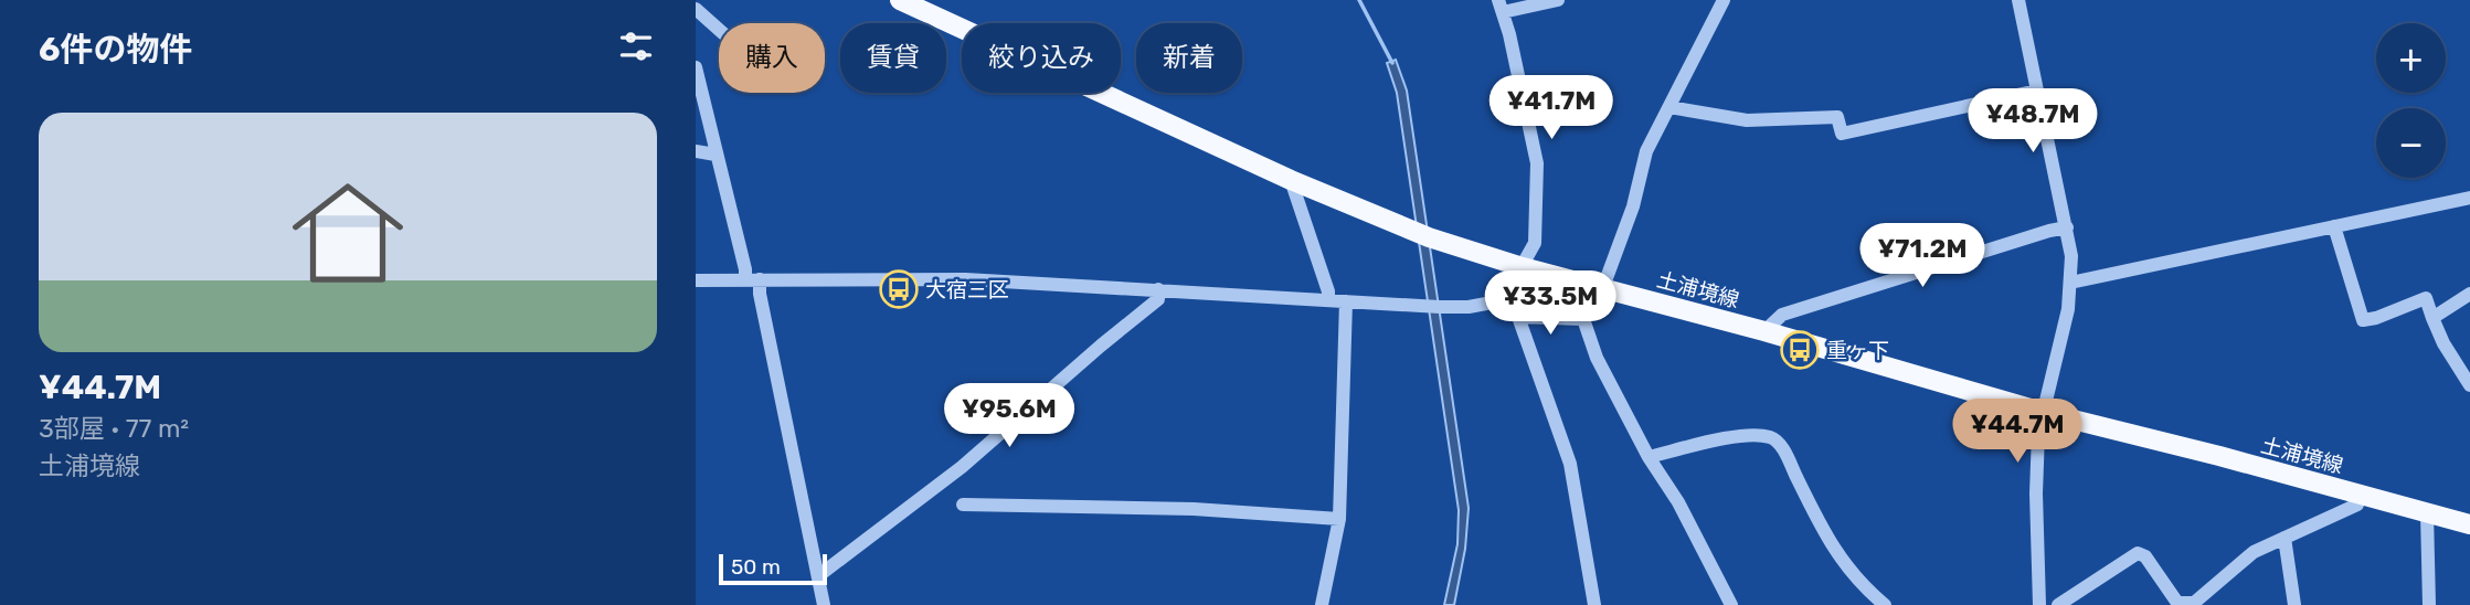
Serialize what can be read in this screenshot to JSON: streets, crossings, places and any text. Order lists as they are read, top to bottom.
{
  "streets": {
    "main road": ["土浦境線"]
  },
  "places": {
    "bus stop": ["大宿三区", "重ヶ下"]
  },
  "scale_bar": "50 m",
  "page": {
    "heading": "6件の物件",
    "map_buttons": ["+", "−"],
    "chip": [
      "購入",
      "賃貸",
      "絞り込み",
      "新着"
    ],
    "price": [
      "¥41.7M",
      "¥48.7M",
      "¥71.2M",
      "¥33.5M",
      "¥95.6M",
      "¥44.7M"
    ],
    "list": [
      {
        "name": "¥44.7M",
        "note": "3部屋 · 77 m² · 土浦境線"
      }
    ],
    "scale": "50 m"
  }
}
